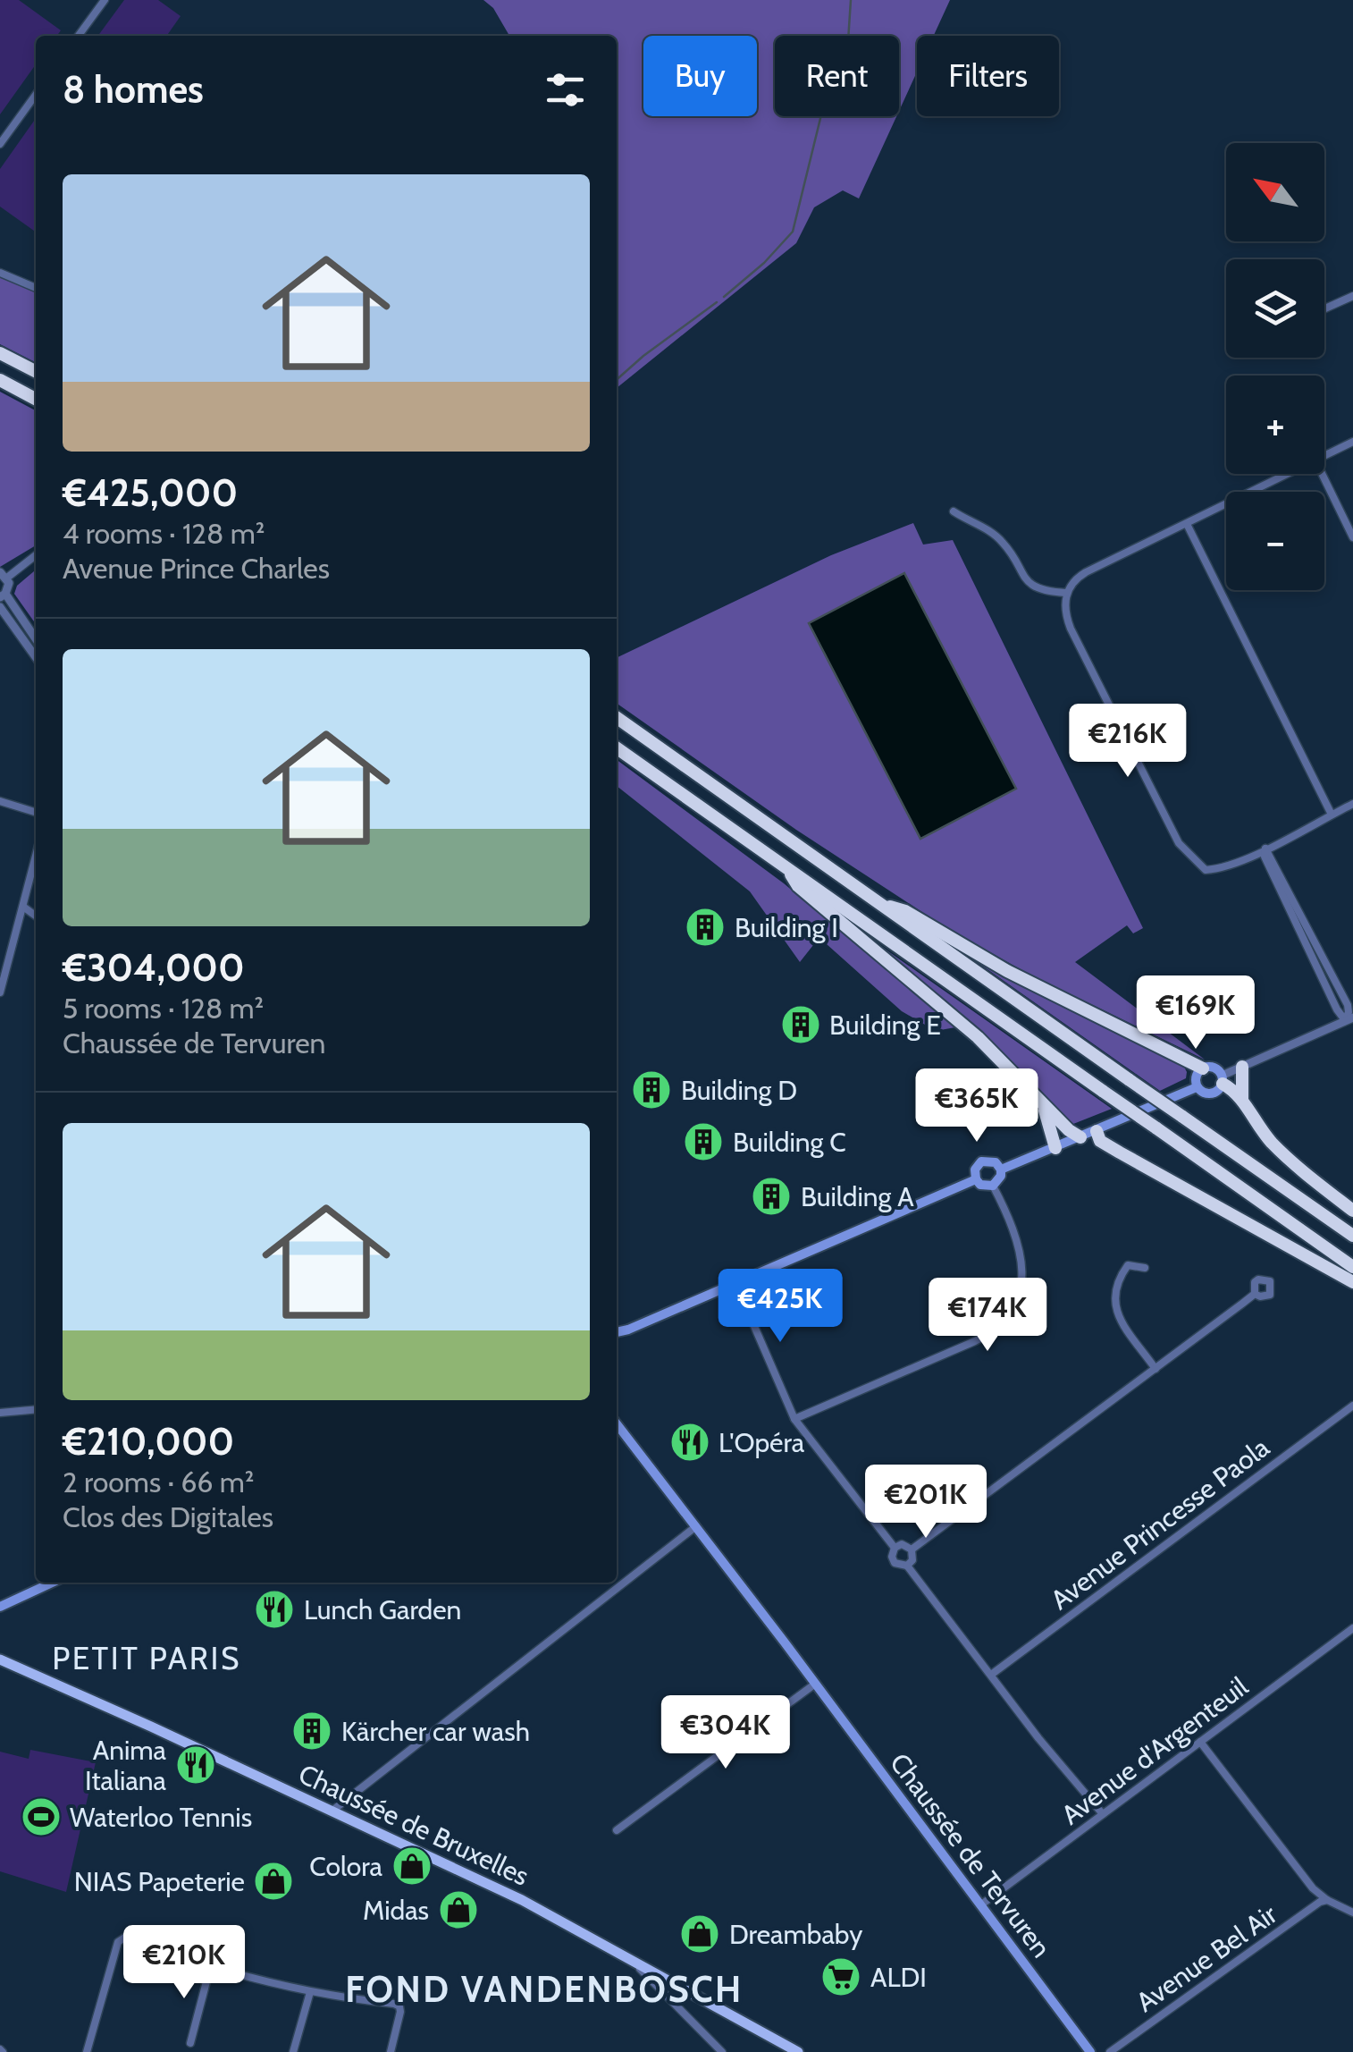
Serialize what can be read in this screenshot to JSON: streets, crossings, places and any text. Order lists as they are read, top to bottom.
{
  "streets": {
    "main road": ["Chaussée de Bruxelles", "Chaussée de Tervuren"],
    "street": ["Avenue Princesse Paola", "Avenue d'Argenteuil", "Avenue Bel Air"]
  },
  "crossings": [
    ["Avenue d'Argenteuil", "Chaussée de Tervuren"]
  ],
  "districts": ["PETIT PARIS", "FOND VANDENBOSCH"],
  "places": {
    "building": [
      "Building I",
      "Building E",
      "Building D",
      "Building C",
      "Building A",
      "Kärcher car wash"
    ],
    "restaurant": ["L'Opéra", "Lunch Garden", "Anima Italiana"],
    "sports": ["Waterloo Tennis"],
    "shop": [
      "Colora",
      "NIAS Papeterie",
      "Midas",
      "Dreambaby"
    ],
    "supermarket": ["ALDI"]
  },
  "north": "top left",
  "page": {
    "chip": ["Buy", "Rent", "Filters"],
    "heading": "8 homes",
    "map_buttons": ["+", "−"],
    "list": [
      {
        "name": "€425,000",
        "note": "4 rooms · 128 m² · Avenue Prince Charles"
      },
      {
        "name": "€304,000",
        "note": "5 rooms · 128 m² · Chaussée de Tervuren"
      },
      {
        "name": "€210,000",
        "note": "2 rooms · 66 m² · Clos des Digitales"
      }
    ],
    "price": [
      "€216K",
      "€169K",
      "€365K",
      "€425K",
      "€174K",
      "€201K",
      "€304K",
      "€210K"
    ]
  }
}
